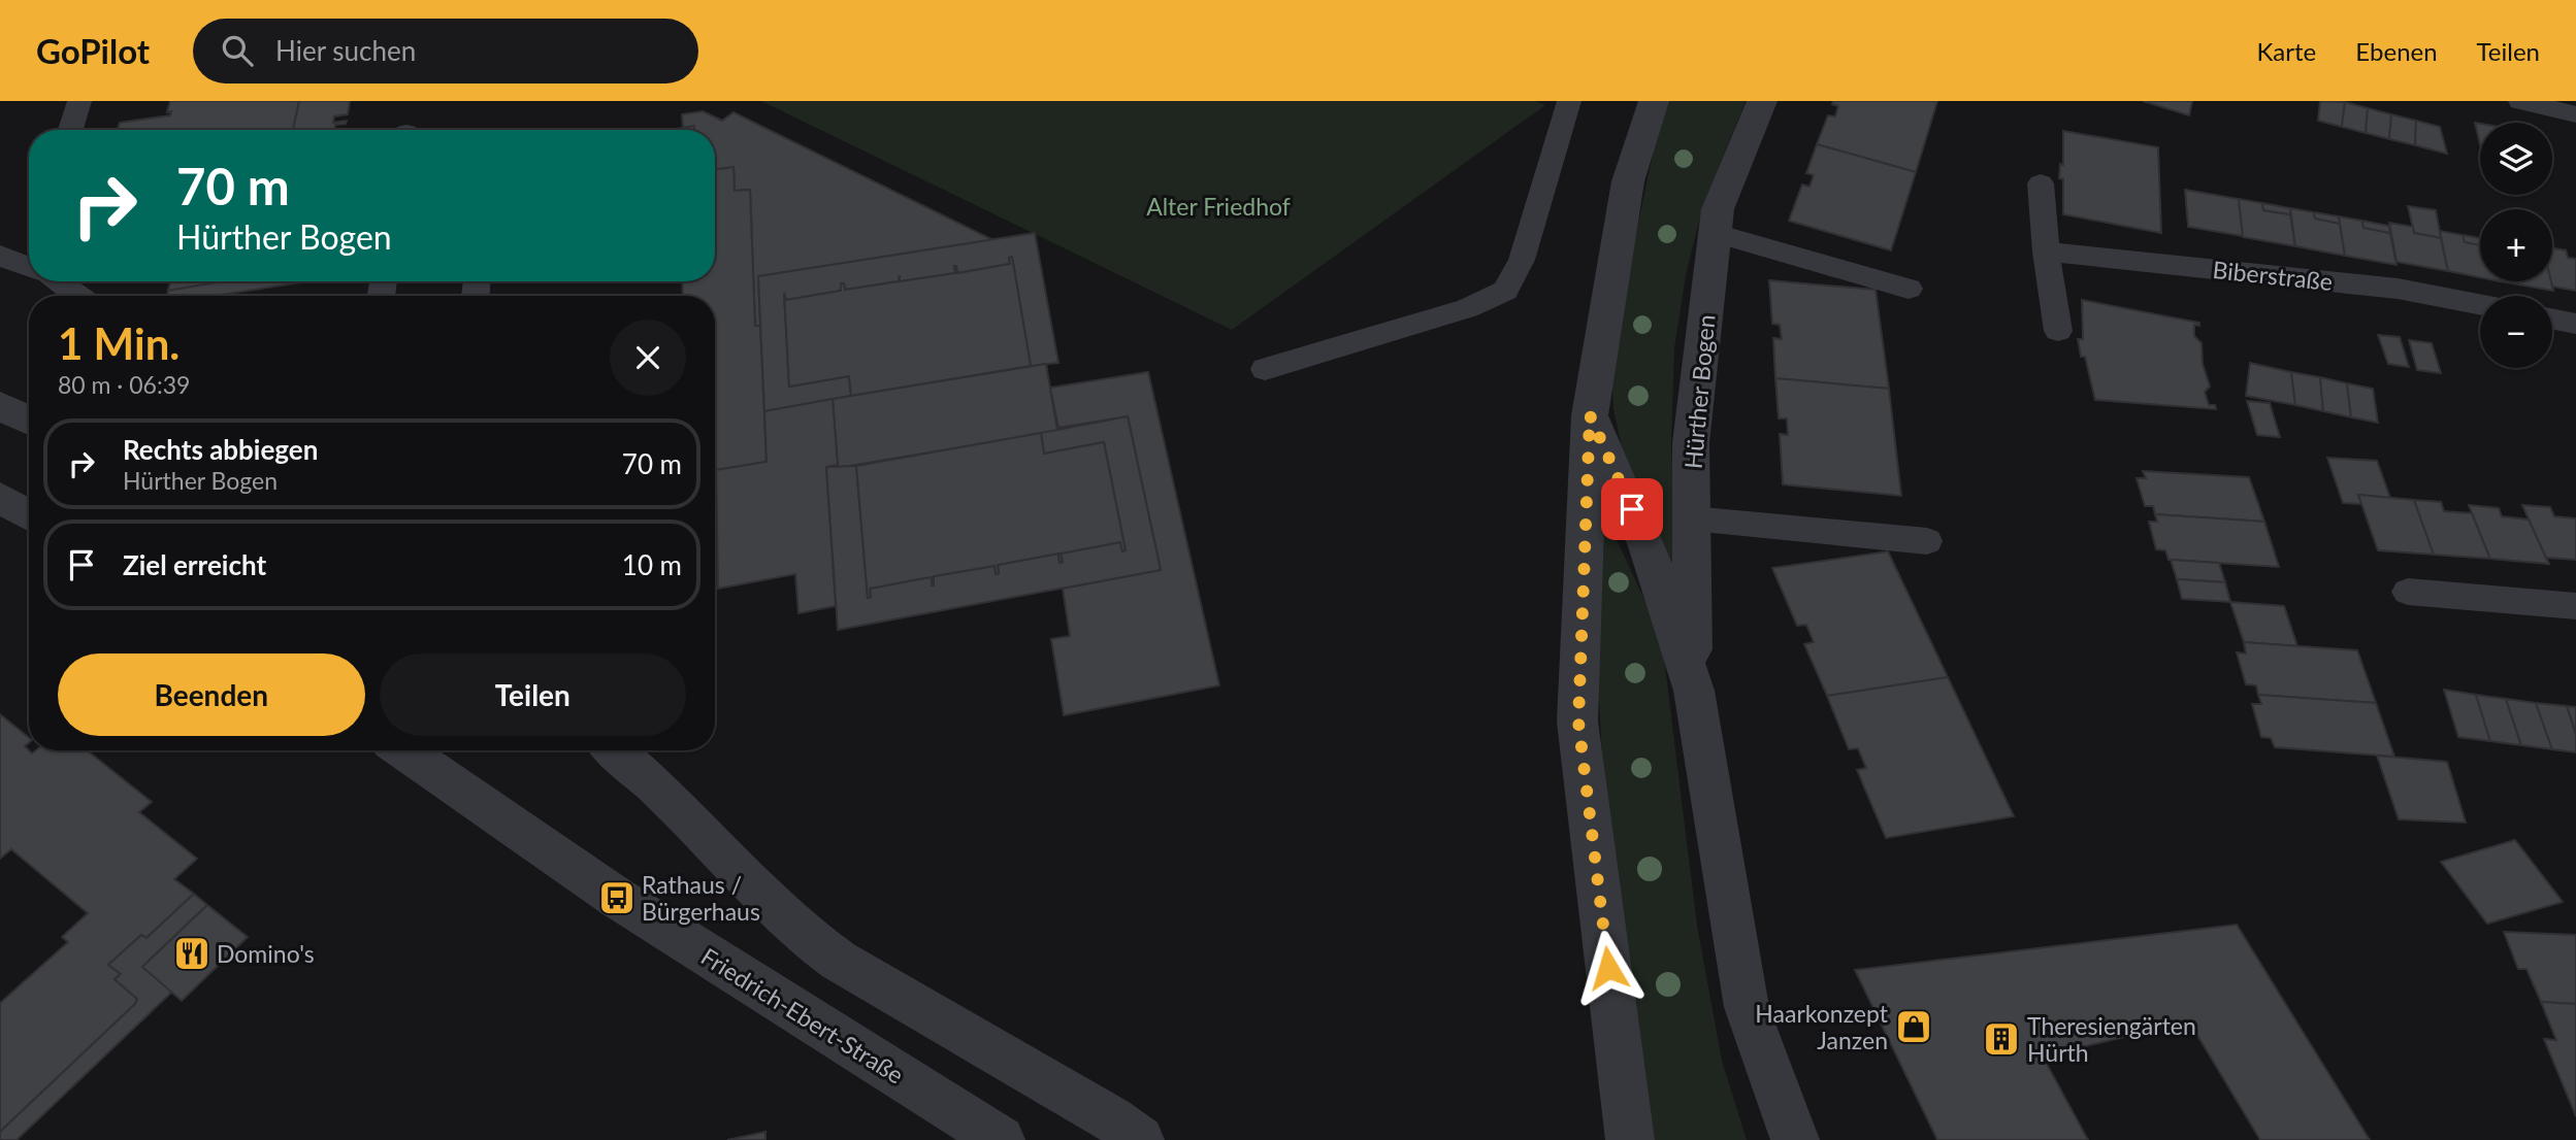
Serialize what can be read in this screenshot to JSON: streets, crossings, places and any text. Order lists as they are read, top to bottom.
{
  "streets": {
    "street": ["Hürther Bogen", "Friedrich-Ebert-Straße"],
    "lane": ["Biberstraße"]
  },
  "parks": ["Alter Friedhof"],
  "places": {
    "bus stop": ["Rathaus / Bürgerhaus"],
    "restaurant": ["Domino's"],
    "shop": ["Haarkonzept Janzen"],
    "building": ["Theresiengärten Hürth"]
  },
  "page": {
    "header": "GoPilot",
    "search": "Hier suchen",
    "nav": ["Karte", "Ebenen", "Teilen"],
    "map_buttons": ["+", "−"],
    "turn": ["70 m", "Hürther Bogen"],
    "heading": ["1 Min.", "80 m · 06:39"],
    "list": [
      {
        "name": "Rechts abbiegen",
        "note": "Hürther Bogen",
        "value": "70 m"
      },
      {
        "name": "Ziel erreicht",
        "value": "10 m"
      }
    ],
    "buttons": ["Beenden", "Teilen"]
  }
}
